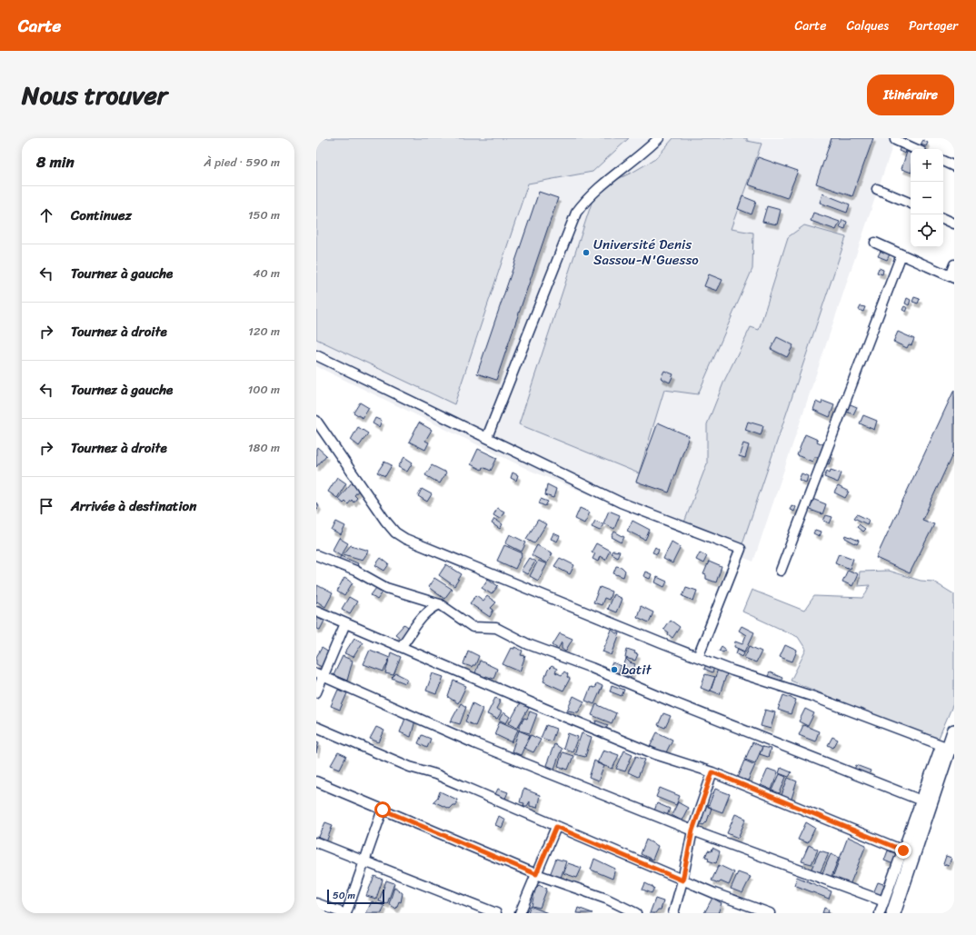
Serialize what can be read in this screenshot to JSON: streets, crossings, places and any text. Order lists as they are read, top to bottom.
{
  "places": ["Université Denis Sassou-N'Guesso", "batit"],
  "scale_bar": "50 m",
  "page": {
    "header": "Carte",
    "nav": ["Carte", "Calques", "Partager"],
    "title": "Nous trouver",
    "buttons": "Itinéraire",
    "heading": ["8 min", "À pied · 590 m"],
    "map_buttons": ["+", "−"],
    "list": [
      ["Continuez", "150 m"],
      ["Tournez à gauche", "40 m"],
      ["Tournez à droite", "120 m"],
      ["Tournez à gauche", "100 m"],
      ["Tournez à droite", "180 m"],
      "Arrivée à destination"
    ],
    "scale": "50 m"
  }
}
